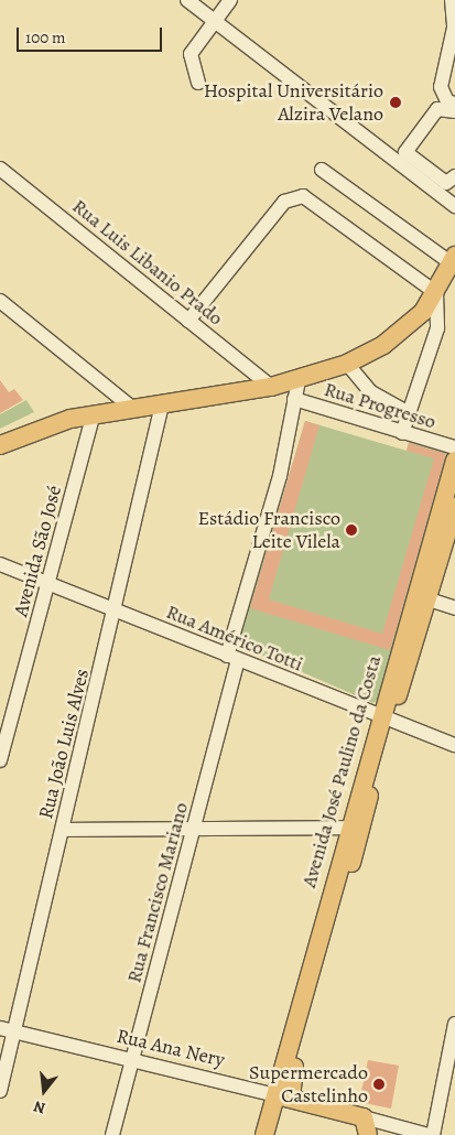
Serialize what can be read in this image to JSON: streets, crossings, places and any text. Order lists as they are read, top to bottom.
{
  "streets": {
    "main road": ["Avenida José Paulino da Costa", "Rua Ana Nery"],
    "street": [
      "Rua Luis Libanio Prado",
      "Rua Progresso",
      "Avenida São José",
      "Rua Américo Totti",
      "Rua João Luis Alves",
      "Rua Francisco Mariano"
    ]
  },
  "crossings": [
    ["Rua Progresso", "Rua Francisco Mariano"],
    ["Avenida São José", "Rua Américo Totti"],
    ["Rua Américo Totti", "Rua João Luis Alves"],
    ["Rua Américo Totti", "Avenida José Paulino da Costa"],
    ["Rua Américo Totti", "Rua Francisco Mariano"],
    ["Rua João Luis Alves", "Rua Ana Nery"],
    ["Avenida José Paulino da Costa", "Rua Ana Nery"],
    ["Rua Francisco Mariano", "Rua Ana Nery"]
  ],
  "places": ["Hospital Universitário Alzira Velano", "Estádio Francisco Leite Vilela", "Supermercado Castelinho"],
  "scale_bar": "100 m",
  "north": "bottom"
}
